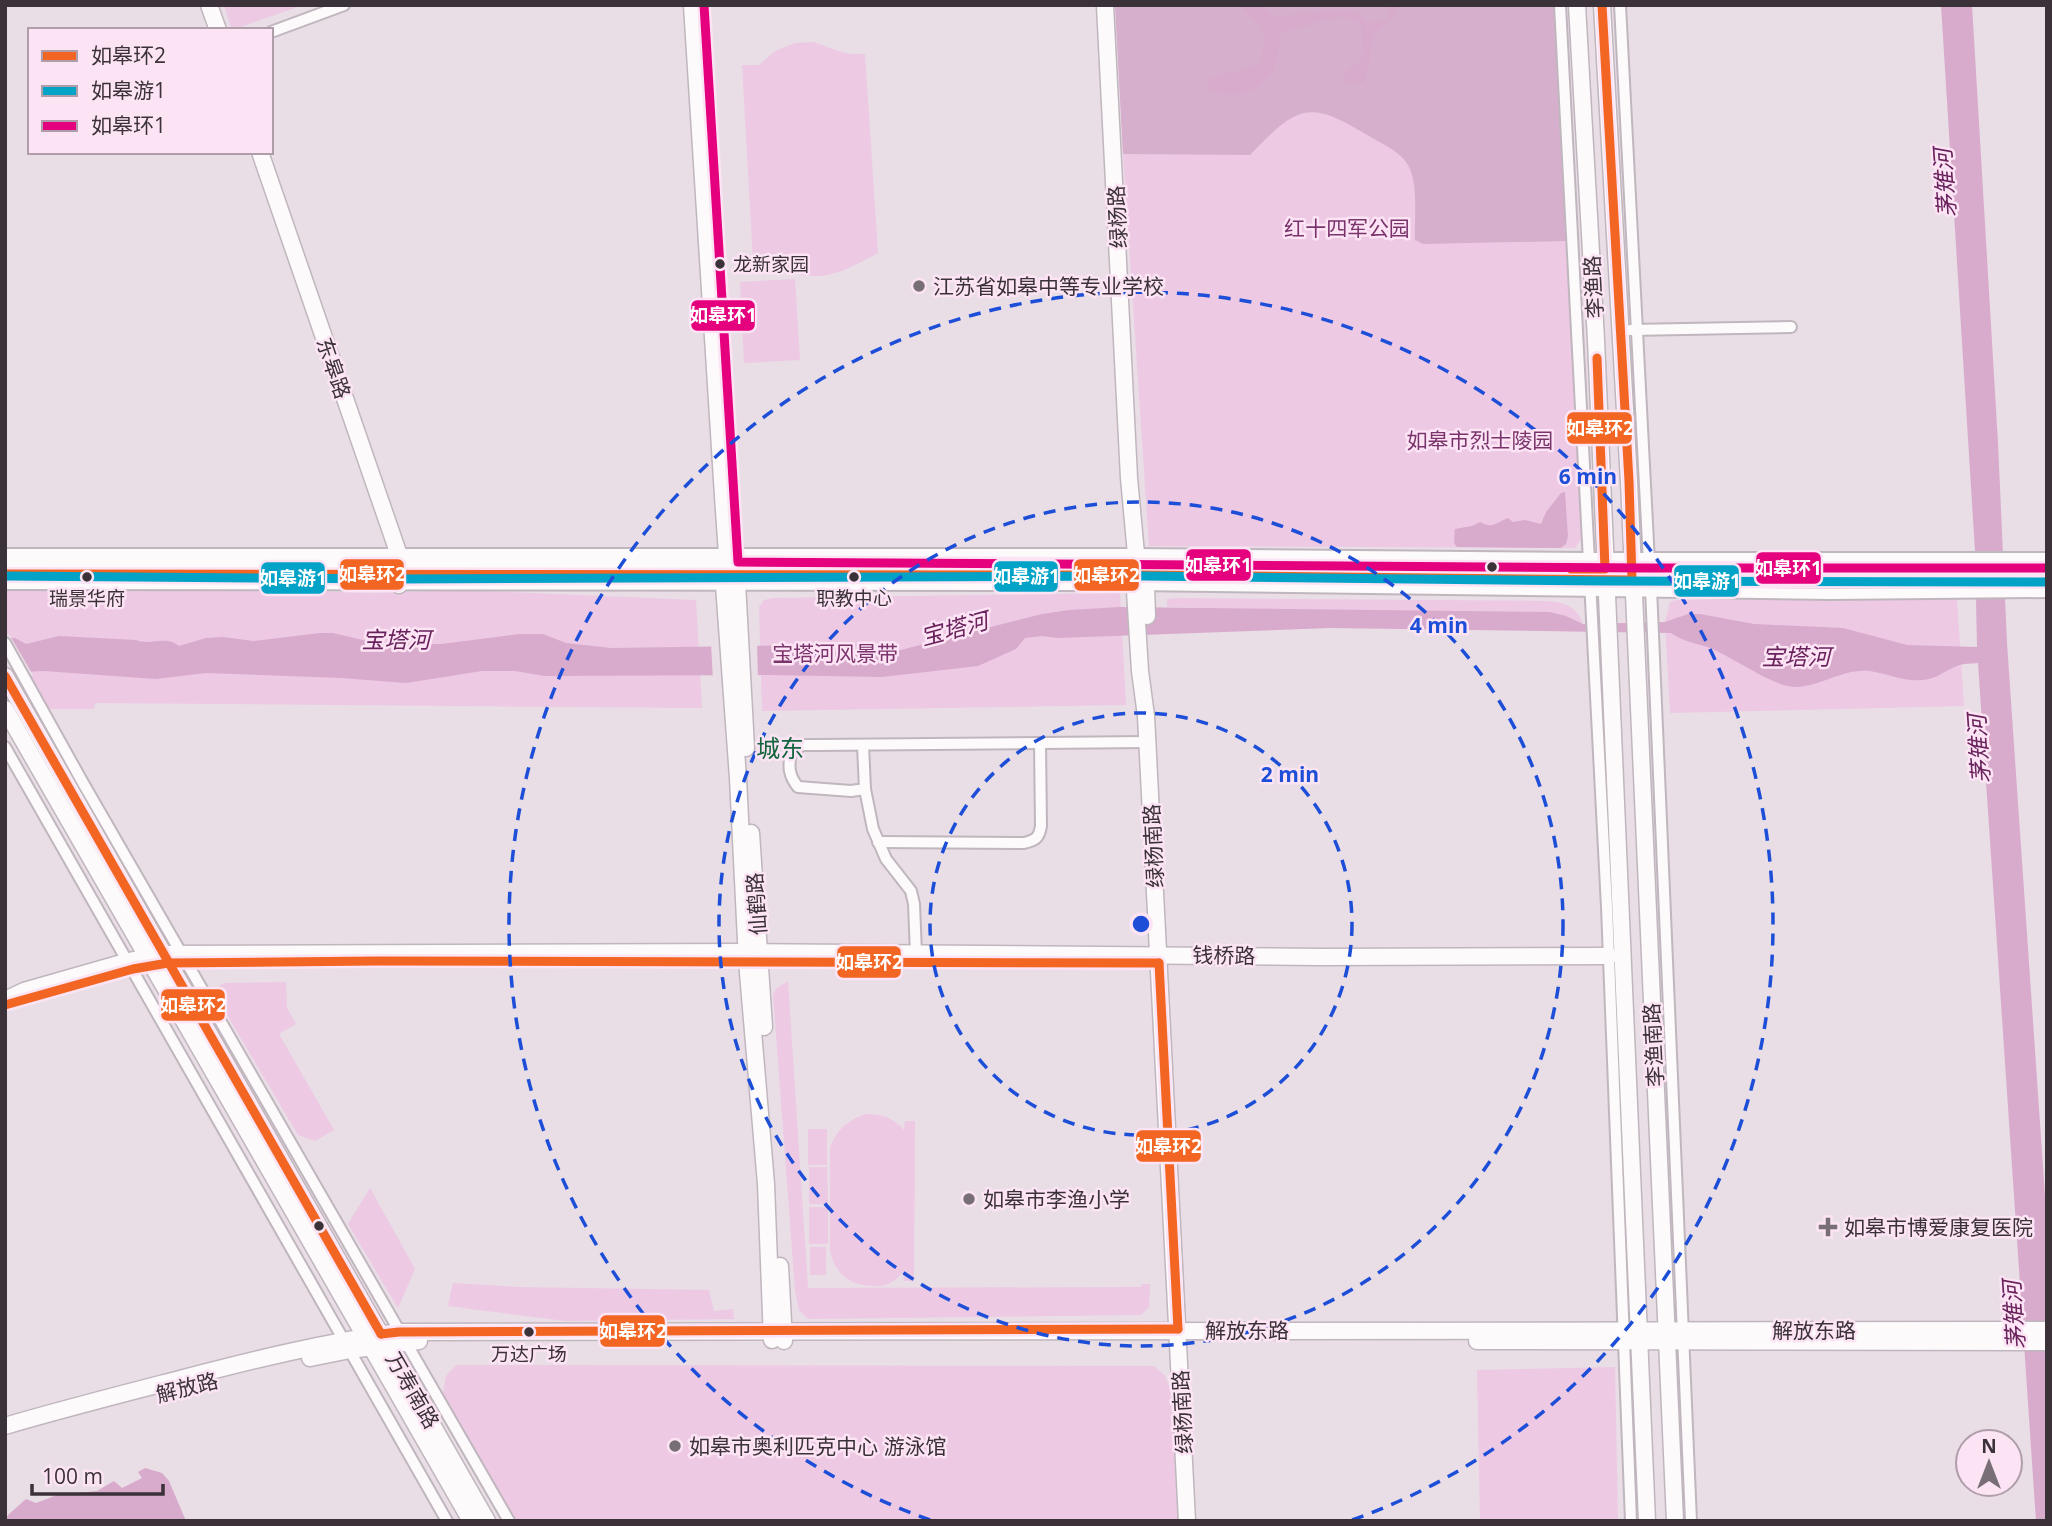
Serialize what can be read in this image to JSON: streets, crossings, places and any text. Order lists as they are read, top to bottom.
{
  "streets": {
    "street": [
      "绿杨路",
      "李渔路",
      "东皋路",
      "绿杨南路",
      "仙鹤路",
      "钱桥路",
      "李渔南路",
      "解放东路",
      "解放路",
      "万寿南路"
    ]
  },
  "crossings": [
    ["绿杨路", "绿杨南路"],
    ["李渔路", "李渔南路"],
    ["绿杨南路", "钱桥路"],
    ["绿杨南路", "解放东路"],
    ["仙鹤路", "钱桥路"],
    ["仙鹤路", "解放东路"],
    ["钱桥路", "万寿南路"],
    ["李渔南路", "解放东路"],
    ["解放东路", "解放路"],
    ["解放东路", "万寿南路"],
    ["解放路", "万寿南路"]
  ],
  "districts": ["城东"],
  "water": ["茅雉河", "宝塔河"],
  "parks": ["红十四军公园", "如皋市烈士陵园", "宝塔河风景带"],
  "places": {
    "other": [
      "龙新家园",
      "江苏省如皋中等专业学校",
      "瑞景华府",
      "职教中心",
      "如皋市李渔小学",
      "万达广场",
      "如皋市奥利匹克中心 游泳馆"
    ],
    "health": ["如皋市博爱康复医院"]
  },
  "lines": ["transit line 如皋环2", "transit line 如皋环1", "transit line 如皋游1"],
  "legend": ["如皋环2", "如皋游1", "如皋环1"],
  "scale_bar": "100 m",
  "north": "top",
  "rings": ["6 min", "4 min", "2 min"]
}
